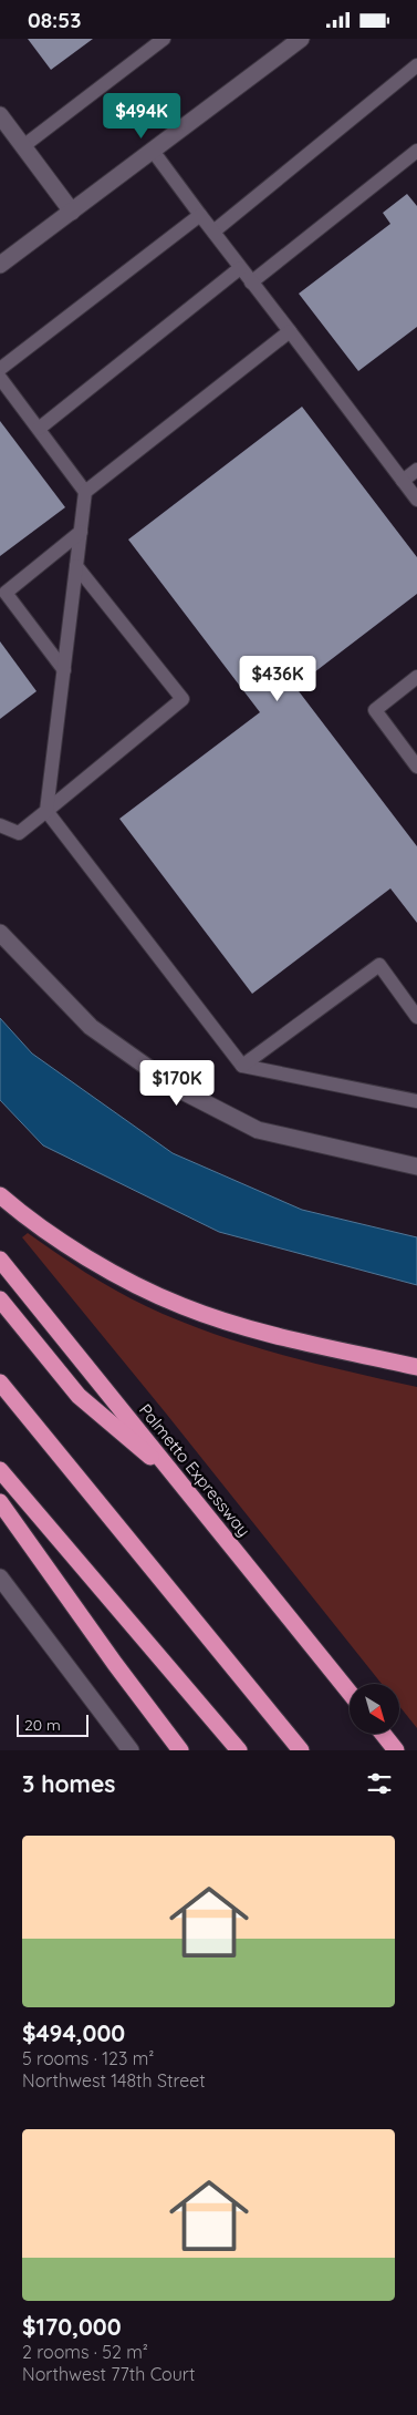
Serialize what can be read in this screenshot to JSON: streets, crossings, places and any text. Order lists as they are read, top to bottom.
{
  "streets": {
    "highway": ["Palmetto Expressway"]
  },
  "scale_bar": "20 m",
  "north": "bottom right",
  "page": {
    "status": "08:53",
    "price": ["$494K", "$436K", "$170K"],
    "scale": "20 m",
    "heading": "3 homes",
    "list": [
      {
        "name": "$494,000",
        "note": "5 rooms · 123 m² · Northwest 148th Street"
      },
      {
        "name": "$170,000",
        "note": "2 rooms · 52 m² · Northwest 77th Court"
      }
    ]
  }
}
